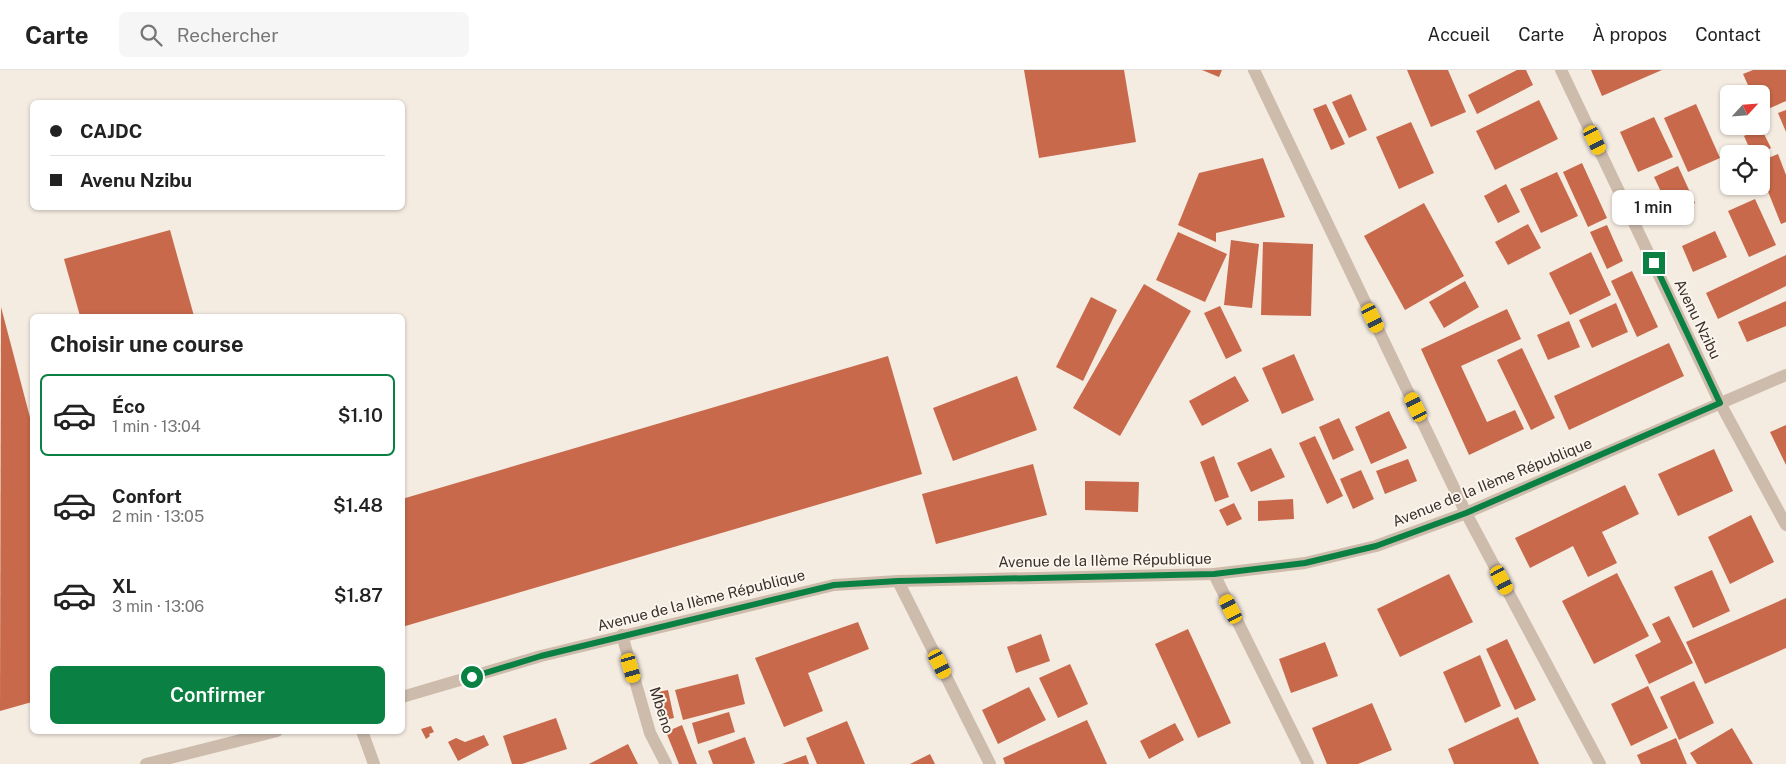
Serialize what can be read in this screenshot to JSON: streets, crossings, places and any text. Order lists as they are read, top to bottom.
{
  "streets": {
    "street": ["Avenu Nzibu", "Avenue de la IIème République", "Mbeno"]
  },
  "crossings": [
    ["Avenu Nzibu", "Avenue de la IIème République"],
    ["Avenue de la IIème République", "Mbeno"]
  ],
  "north": "top right",
  "page": {
    "header": "Carte",
    "search": "Rechercher",
    "nav": [
      "Accueil",
      "Carte",
      "À propos",
      "Contact"
    ],
    "banner": ["CAJDC", "Avenu Nzibu"],
    "bubble": "1 min",
    "heading": "Choisir une course",
    "list": [
      {
        "name": "Éco",
        "note": "1 min · 13:04",
        "value": "$1.10"
      },
      {
        "name": "Confort",
        "note": "2 min · 13:05",
        "value": "$1.48"
      },
      {
        "name": "XL",
        "note": "3 min · 13:06",
        "value": "$1.87"
      }
    ],
    "buttons": "Confirmer"
  }
}
